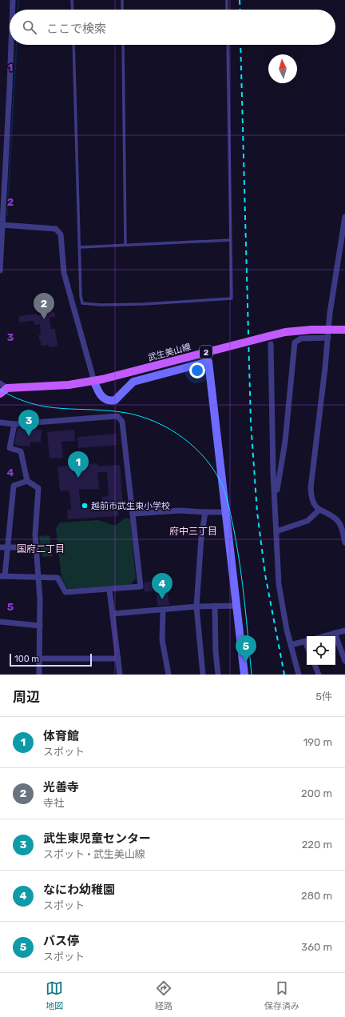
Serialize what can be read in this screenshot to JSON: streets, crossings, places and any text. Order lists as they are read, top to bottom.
{
  "streets": {
    "main road": ["武生美山線", "2"]
  },
  "districts": ["府中三丁目", "国府二丁目"],
  "places": ["越前市武生東小学校"],
  "scale_bar": "100 m",
  "north": "top",
  "page": {
    "search": "ここで検索",
    "pins": [
      "2",
      "3",
      "1",
      "4",
      "5"
    ],
    "scale": "100 m",
    "heading": ["周辺", "5件"],
    "list": [
      {
        "mark": "1",
        "name": "体育館",
        "note": "スポット",
        "value": "190 m"
      },
      {
        "mark": "2",
        "name": "光善寺",
        "note": "寺社",
        "value": "200 m"
      },
      {
        "mark": "3",
        "name": "武生東児童センター",
        "note": "スポット · 武生美山線",
        "value": "220 m"
      },
      {
        "mark": "4",
        "name": "なにわ幼稚園",
        "note": "スポット",
        "value": "280 m"
      },
      {
        "mark": "5",
        "name": "バス停",
        "note": "スポット",
        "value": "360 m"
      }
    ],
    "nav": ["地図", "経路", "保存済み"]
  },
  "grid": {
    "rows": [
      "1",
      "2",
      "3",
      "4",
      "5"
    ]
  }
}
